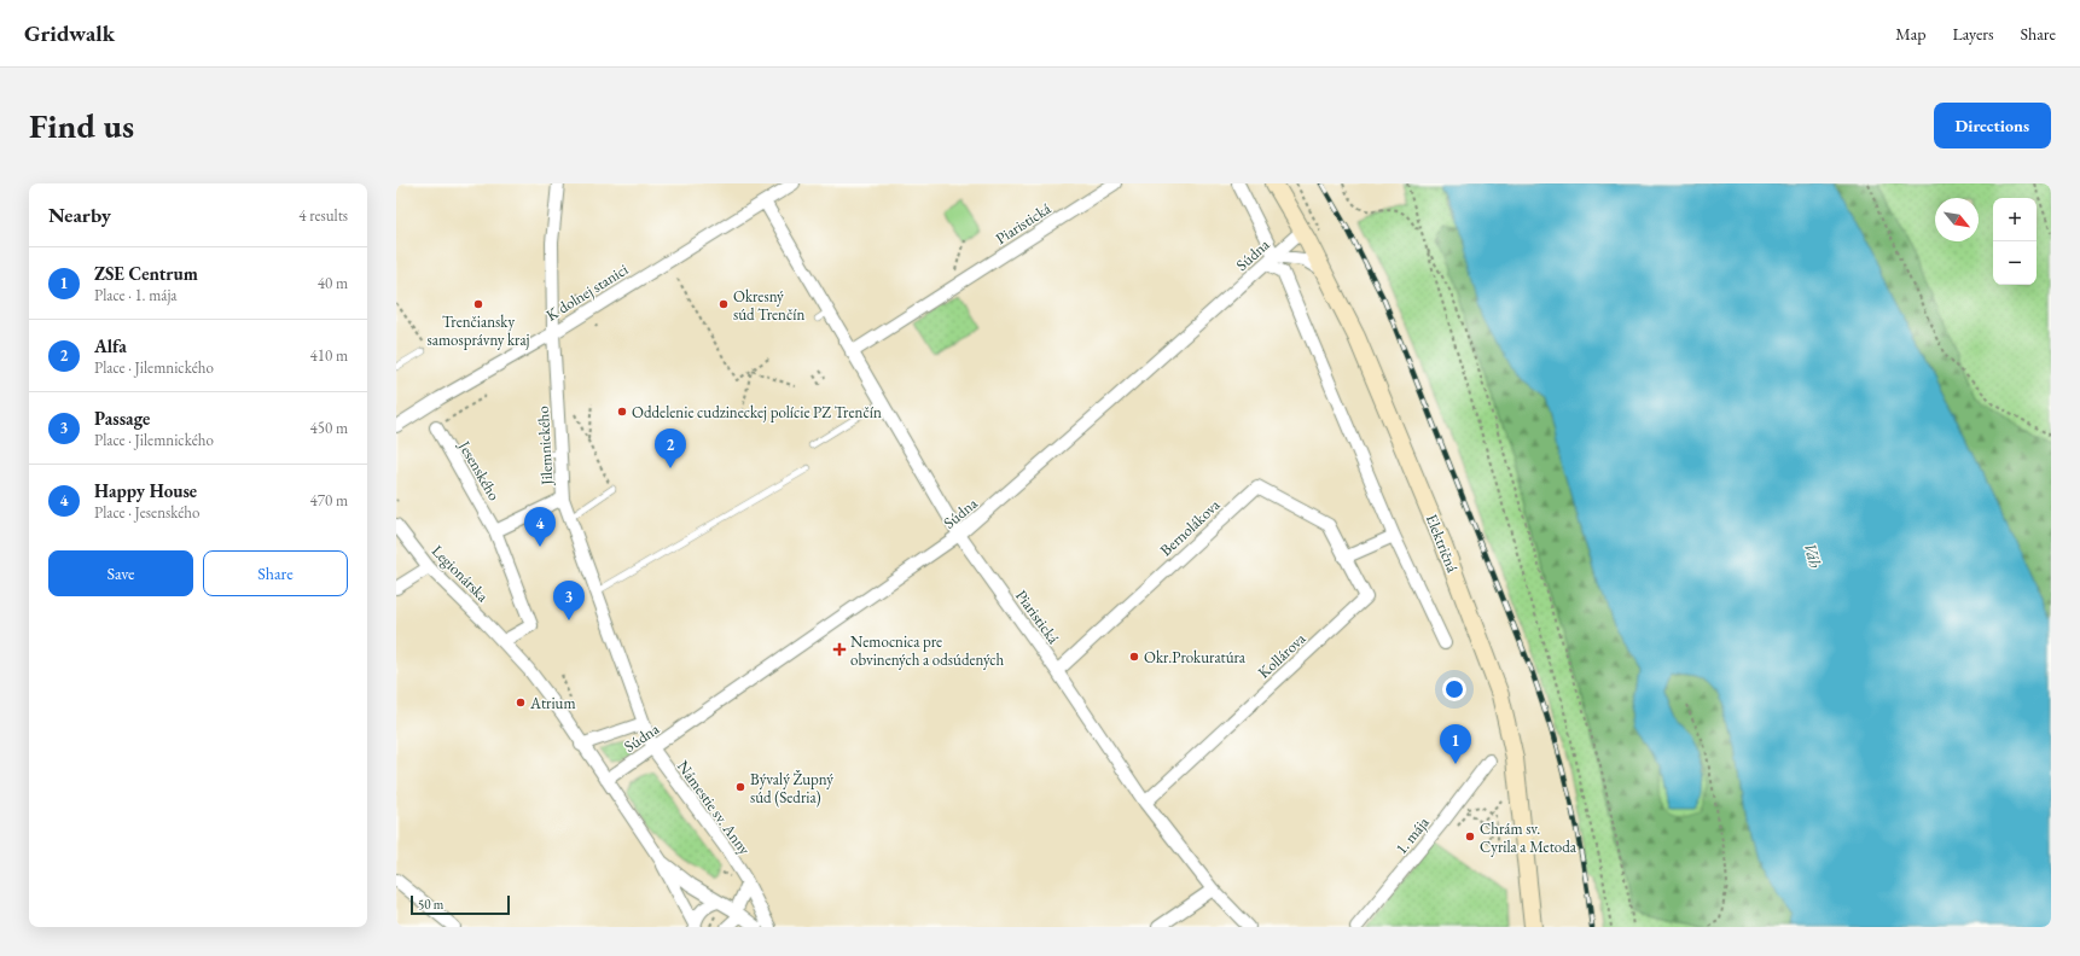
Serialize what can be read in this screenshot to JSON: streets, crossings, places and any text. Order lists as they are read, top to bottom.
{
  "streets": {
    "main road": ["Električná"],
    "street": [
      "Piaristická",
      "Súdna",
      "K dolnej stanici",
      "Jilemnického",
      "Jesenského",
      "Bernolákova",
      "Legionárska",
      "Kollárova",
      "Námestie sv. Anny",
      "1. mája"
    ]
  },
  "crossings": [
    ["Piaristická", "Súdna"],
    ["Piaristická", "K dolnej stanici"],
    ["Piaristická", "Bernolákova"],
    ["Piaristická", "Kollárova"],
    ["Súdna", "Jilemnického"],
    ["Súdna", "Električná"],
    ["Súdna", "Námestie sv. Anny"],
    ["K dolnej stanici", "Jilemnického"],
    ["Jilemnického", "Námestie sv. Anny"],
    ["Jesenského", "Legionárska"],
    ["Bernolákova", "Kollárova"]
  ],
  "water": ["Váh"],
  "places": {
    "other": [
      "Trenčiansky samosprávny kraj",
      "Okresný súd Trenčín",
      "Oddelenie cudzineckej polície PZ Trenčín",
      "Okr.Prokuratúra",
      "Atrium",
      "Bývalý Župný súd (Sedria)",
      "Chrám sv. Cyrila a Metoda"
    ],
    "health": ["Nemocnica pre obvinených a odsúdených"]
  },
  "scale_bar": "50 m",
  "north": "bottom right",
  "page": {
    "header": "Gridwalk",
    "nav": ["Map", "Layers", "Share"],
    "buttons": [
      "Directions",
      ["Save", "Share"]
    ],
    "title": "Find us",
    "heading": ["Nearby", "4 results"],
    "map_buttons": ["+", "−"],
    "list": [
      {
        "mark": "1",
        "name": "ZSE Centrum",
        "note": "Place · 1. mája",
        "value": "40 m"
      },
      {
        "mark": "2",
        "name": "Alfa",
        "note": "Place · Jilemnického",
        "value": "410 m"
      },
      {
        "mark": "3",
        "name": "Passage",
        "note": "Place · Jilemnického",
        "value": "450 m"
      },
      {
        "mark": "4",
        "name": "Happy House",
        "note": "Place · Jesenského",
        "value": "470 m"
      }
    ],
    "pins": [
      "2",
      "4",
      "3",
      "1"
    ],
    "scale": "50 m"
  }
}
